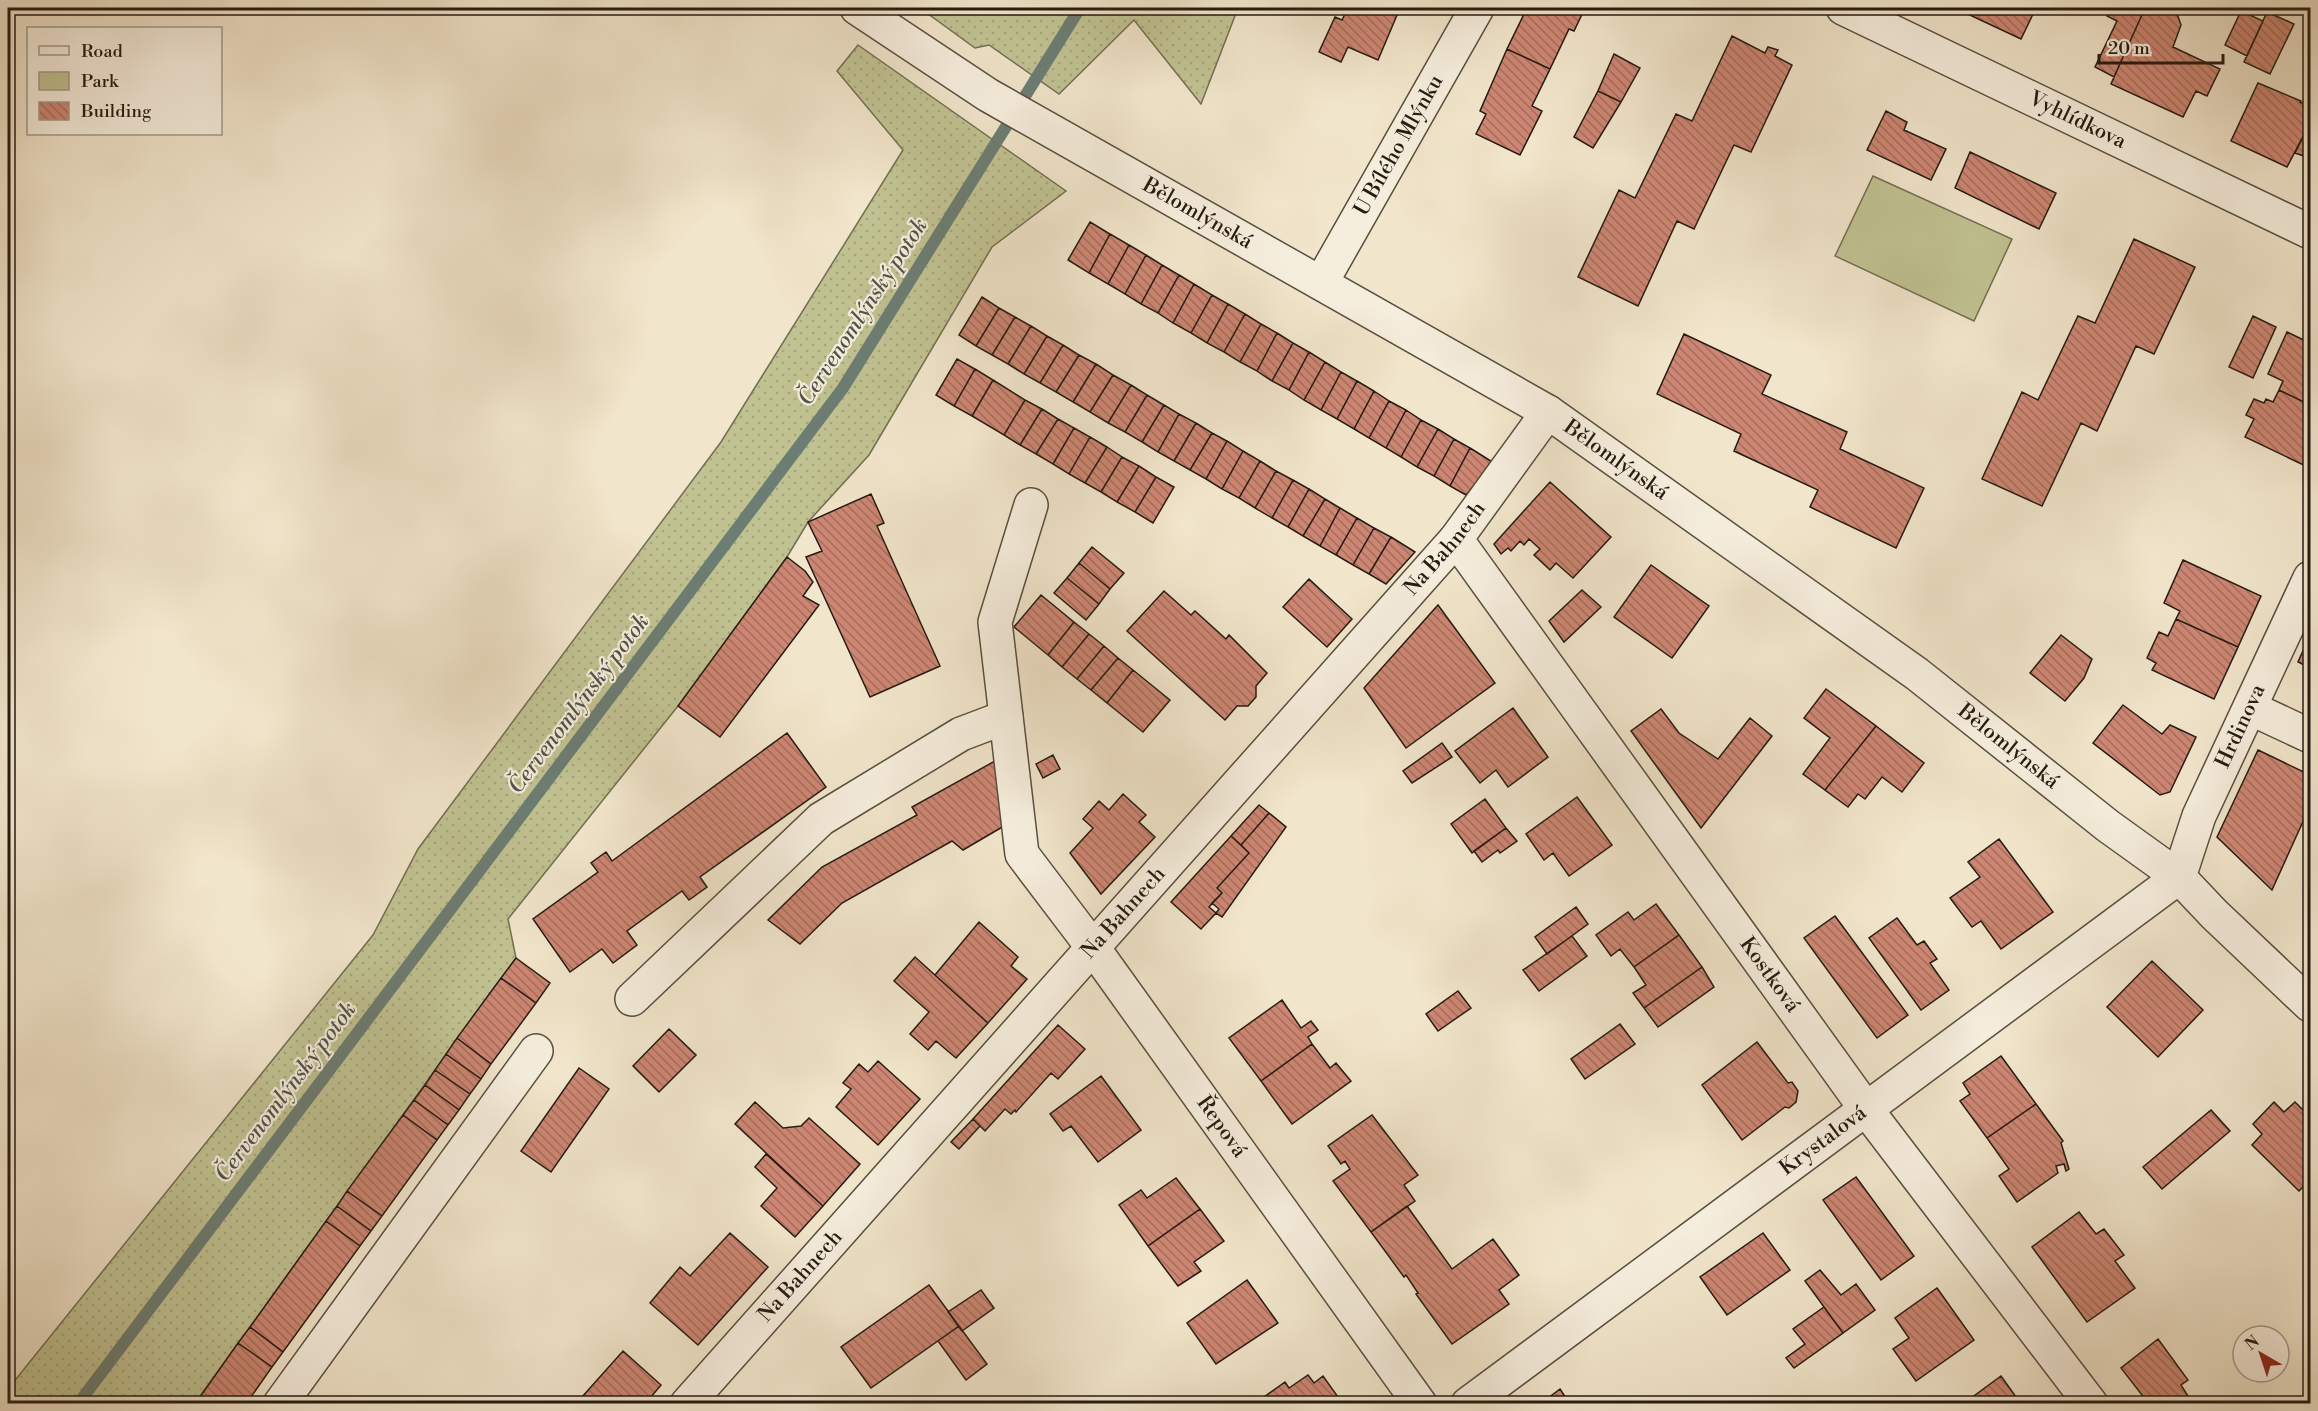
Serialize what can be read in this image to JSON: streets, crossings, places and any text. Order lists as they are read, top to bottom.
{
  "streets": {
    "street": [
      "Vyhlídkova",
      "U Bílého Mlýnku",
      "Bělomlýnská",
      "Na Bahnech",
      "Hrdinova",
      "Kostková",
      "Řepová",
      "Krystalová"
    ]
  },
  "crossings": [
    ["U Bílého Mlýnku", "Bělomlýnská"],
    ["Bělomlýnská", "Na Bahnech"],
    ["Bělomlýnská", "Hrdinova"],
    ["Bělomlýnská", "Krystalová"],
    ["Na Bahnech", "Kostková"],
    ["Na Bahnech", "Řepová"],
    ["Hrdinova", "Krystalová"],
    ["Kostková", "Krystalová"]
  ],
  "water": ["Červenomlýnský potok"],
  "legend": ["Road", "Park", "Building"],
  "scale_bar": "20 m",
  "north": "top left"
}
